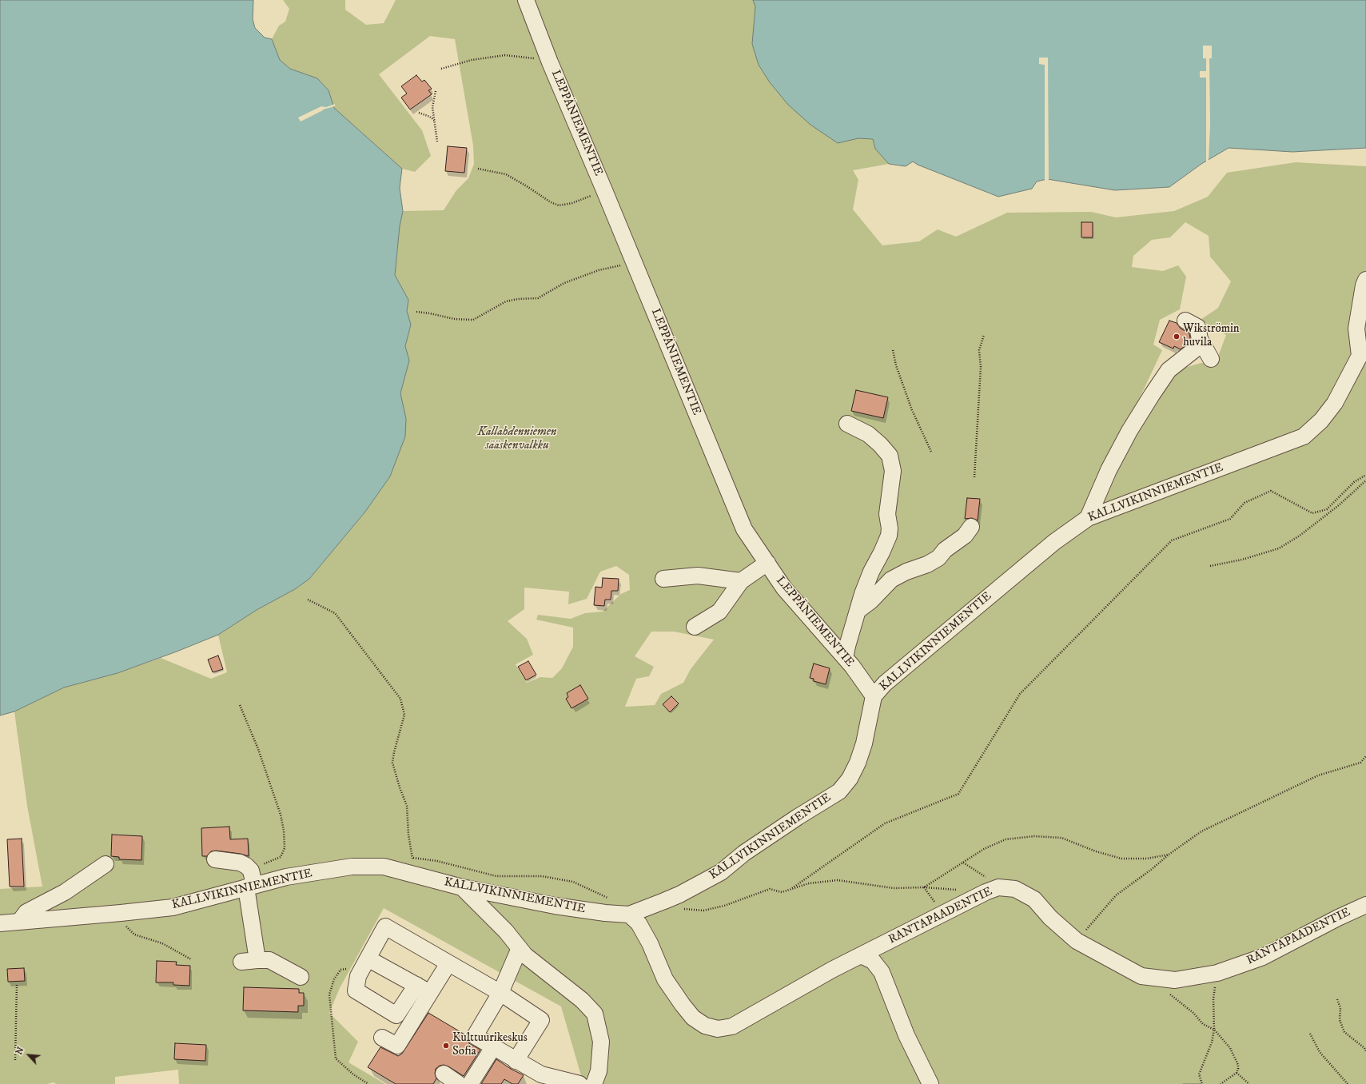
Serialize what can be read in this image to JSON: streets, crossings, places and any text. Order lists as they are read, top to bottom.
{
  "streets": {
    "street": ["LEPPÄNIEMENTIE", "KALLVIKINNIEMENTIE", "RANTAPAADENTIE"]
  },
  "crossings": [
    ["LEPPÄNIEMENTIE", "KALLVIKINNIEMENTIE"],
    ["KALLVIKINNIEMENTIE", "RANTAPAADENTIE"]
  ],
  "parks": ["Kallahdenniemen sääskenvalkku"],
  "places": ["Wikströmin huvila", "Kulttuurikeskus Sofia"],
  "north": "top left"
}
